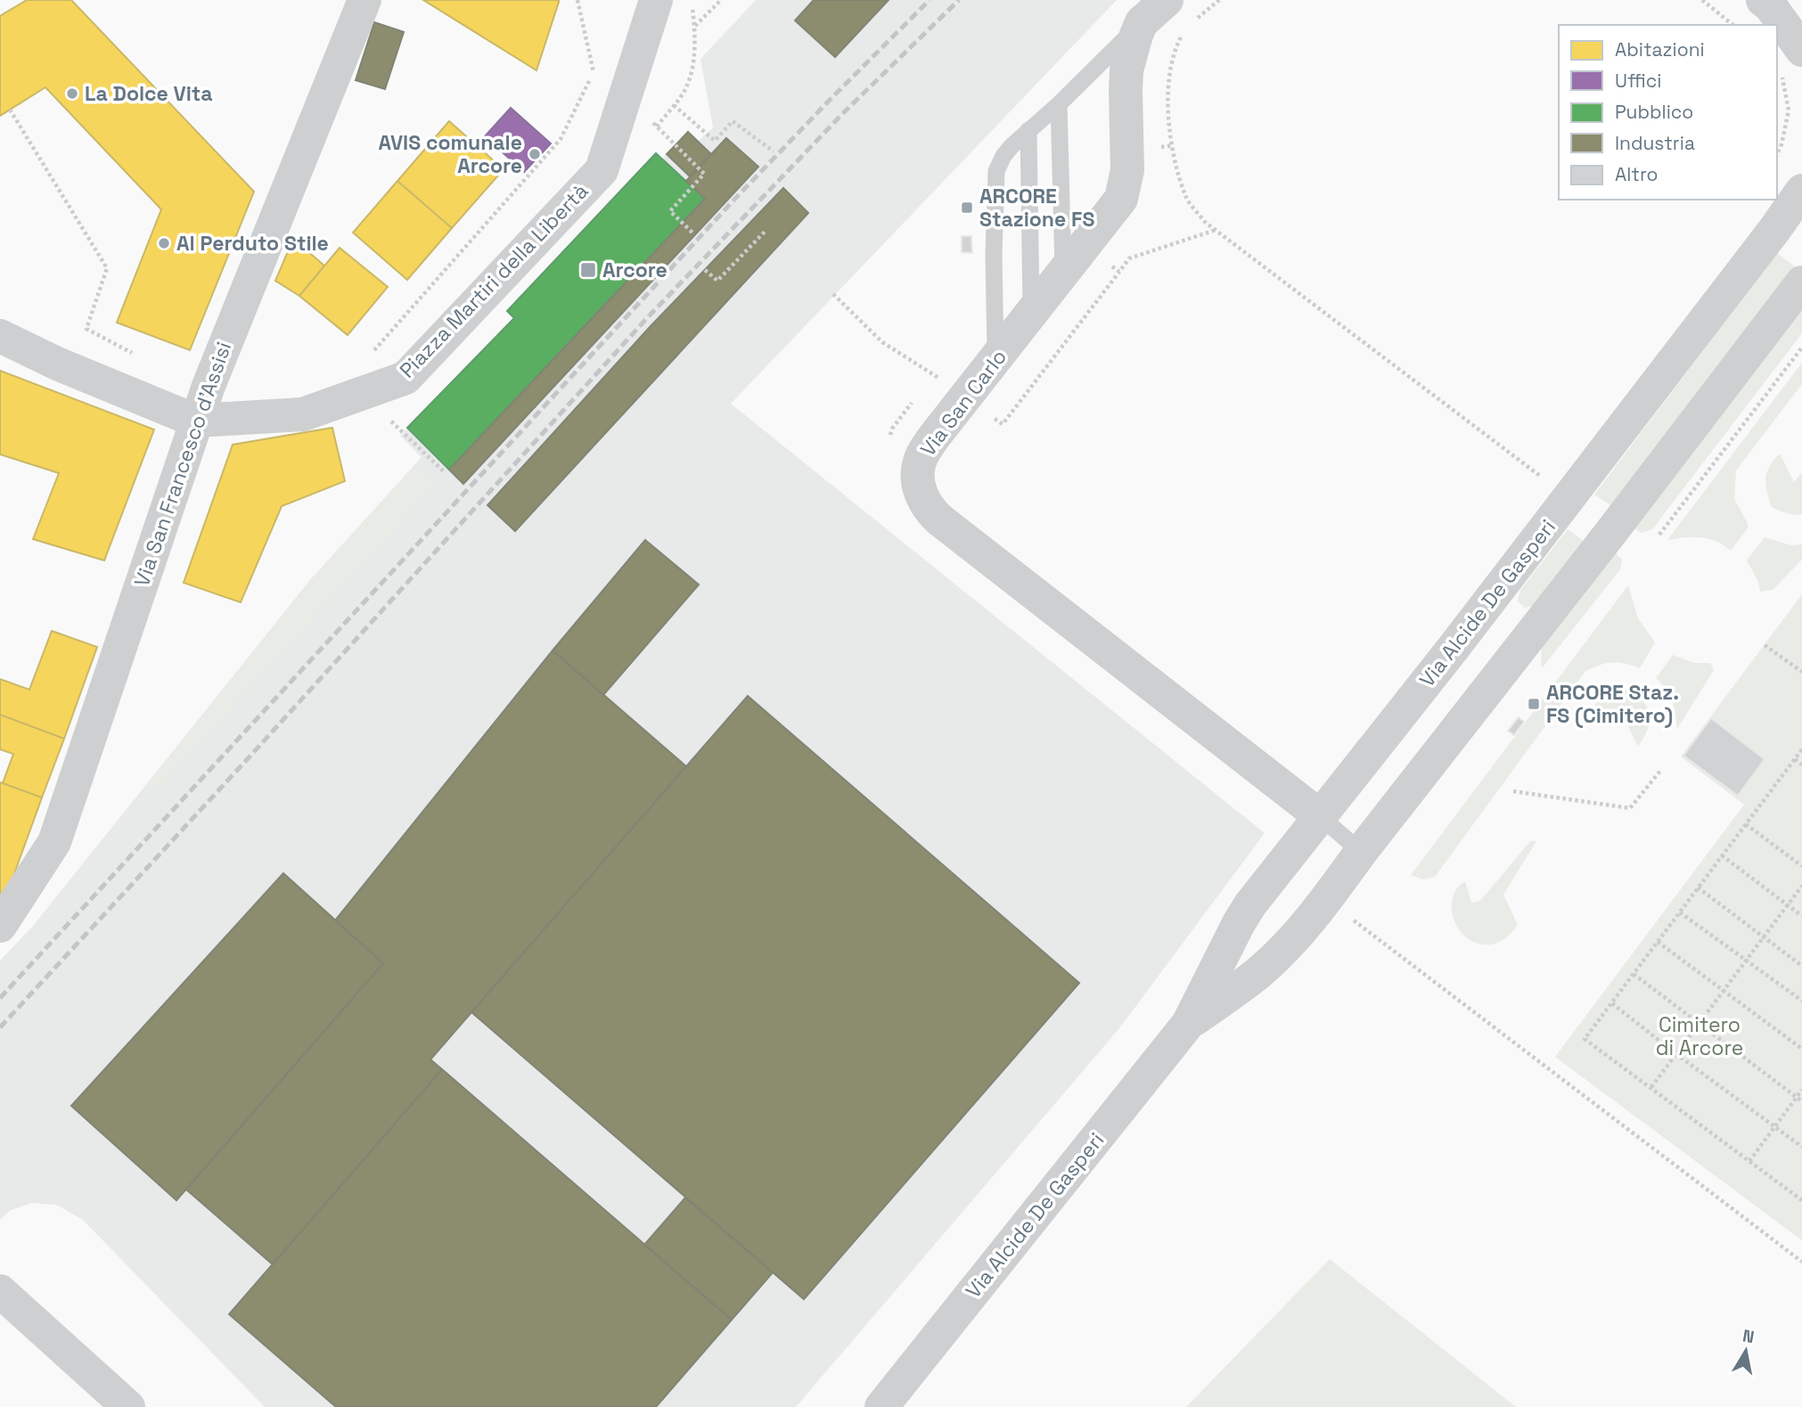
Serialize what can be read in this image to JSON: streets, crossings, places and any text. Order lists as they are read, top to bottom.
{
  "streets": {
    "street": [
      "Piazza Martiri della Libertà",
      "Via San Carlo",
      "Via San Francesco d'Assisi",
      "Via Alcide De Gasperi"
    ]
  },
  "crossings": [
    ["Piazza Martiri della Libertà", "Via San Francesco d'Assisi"],
    ["Via San Carlo", "Via Alcide De Gasperi"]
  ],
  "parks": ["Cimitero di Arcore"],
  "places": {
    "other": ["La Dolce Vita", "AVIS comunale Arcore", "Al Perduto Stile"],
    "transit": ["ARCORE Stazione FS", "Arcore", "ARCORE Staz. FS (Cimitero)"]
  },
  "legend": [
    "Abitazioni",
    "Uffici",
    "Pubblico",
    "Industria",
    "Altro"
  ],
  "north": "top"
}
